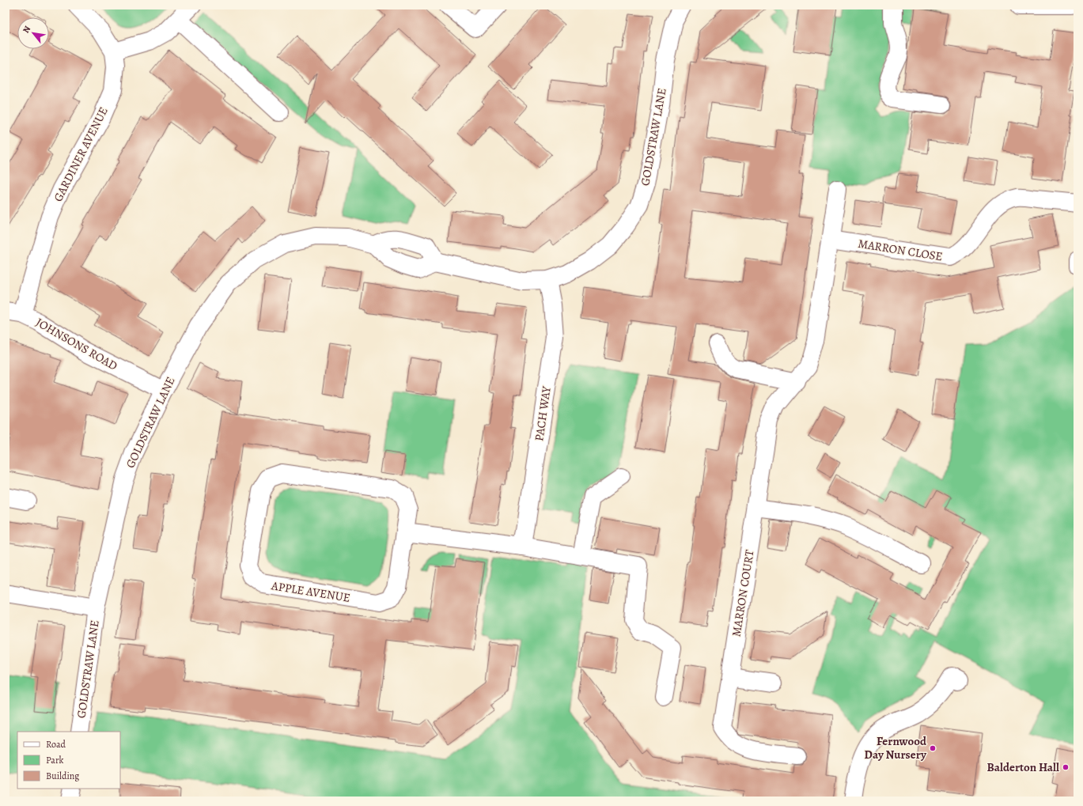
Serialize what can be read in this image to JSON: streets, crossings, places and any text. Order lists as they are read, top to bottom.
{
  "streets": {
    "street": [
      "GOLDSTRAW LANE",
      "GARDINER AVENUE",
      "MARRON CLOSE",
      "JOHNSONS ROAD",
      "PACH WAY",
      "APPLE AVENUE",
      "MARRON COURT"
    ]
  },
  "crossings": [
    ["GOLDSTRAW LANE", "JOHNSONS ROAD"],
    ["GOLDSTRAW LANE", "PACH WAY"],
    ["GARDINER AVENUE", "JOHNSONS ROAD"],
    ["MARRON CLOSE", "MARRON COURT"]
  ],
  "places": ["Fernwood Day Nursery", "Balderton Hall"],
  "legend": ["Road", "Park", "Building"],
  "north": "top left"
}
